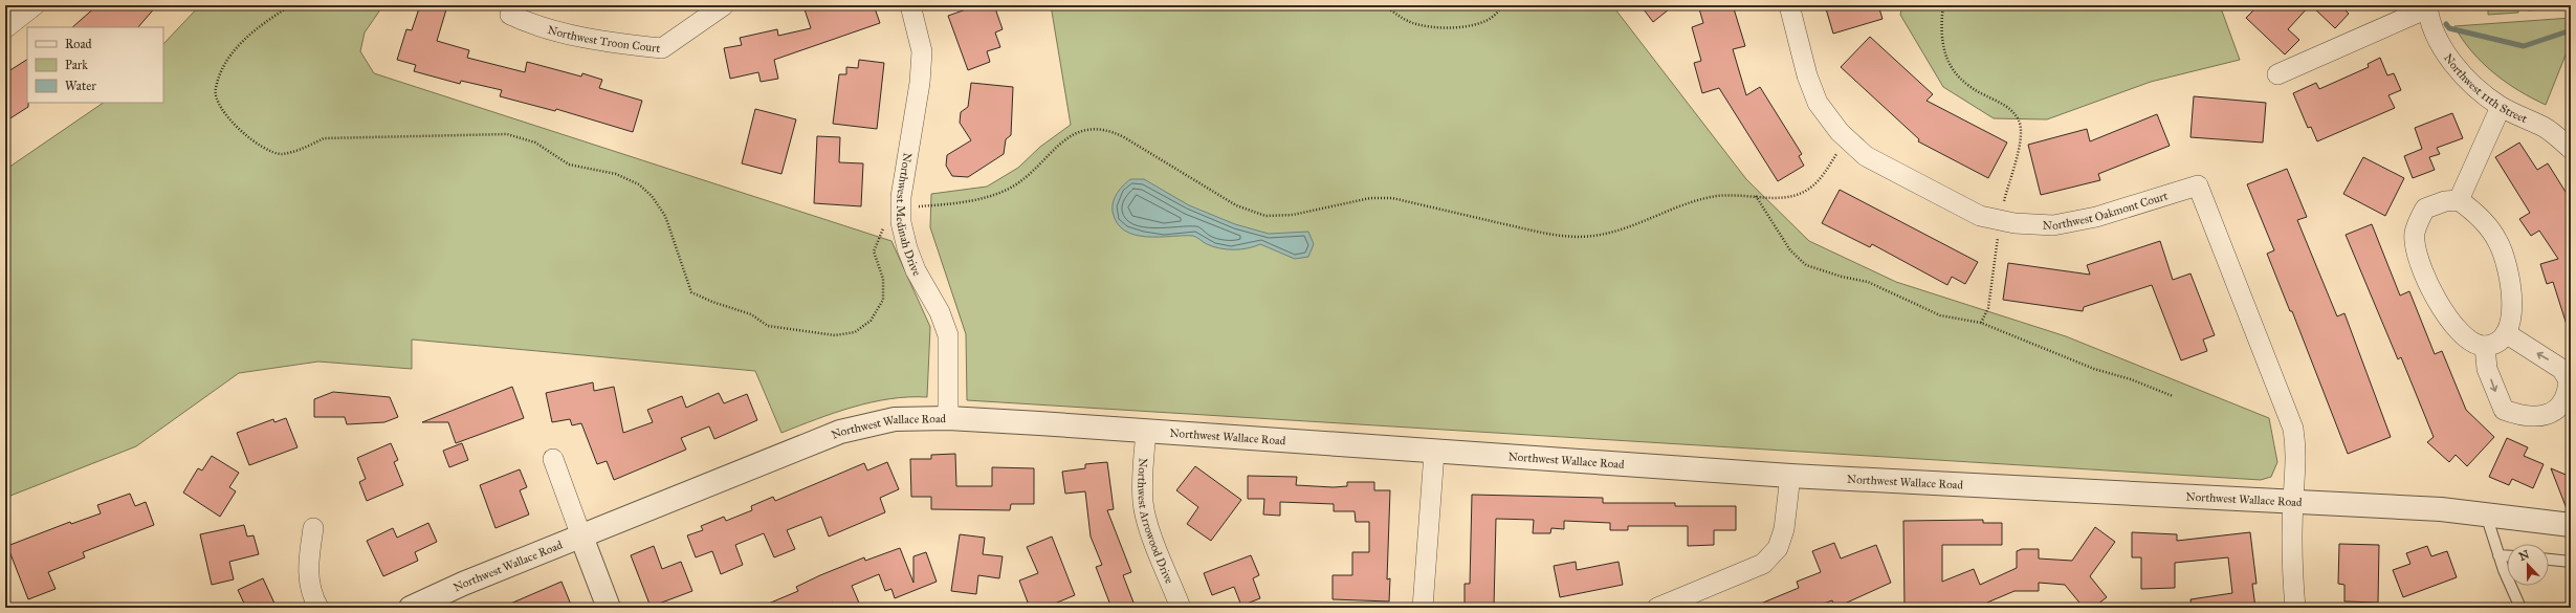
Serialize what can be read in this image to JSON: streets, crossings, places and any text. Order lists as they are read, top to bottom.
{
  "streets": {
    "street": [
      "Northwest Troon Court",
      "Northwest 11th Street",
      "Northwest Oakmont Court",
      "Northwest Medinah Drive",
      "Northwest Wallace Road",
      "Northwest Arrowood Drive"
    ]
  },
  "crossings": [
    ["Northwest Oakmont Court", "Northwest Wallace Road"],
    ["Northwest Medinah Drive", "Northwest Wallace Road"],
    ["Northwest Wallace Road", "Northwest Arrowood Drive"]
  ],
  "legend": ["Road", "Park", "Water"],
  "north": "top"
}
